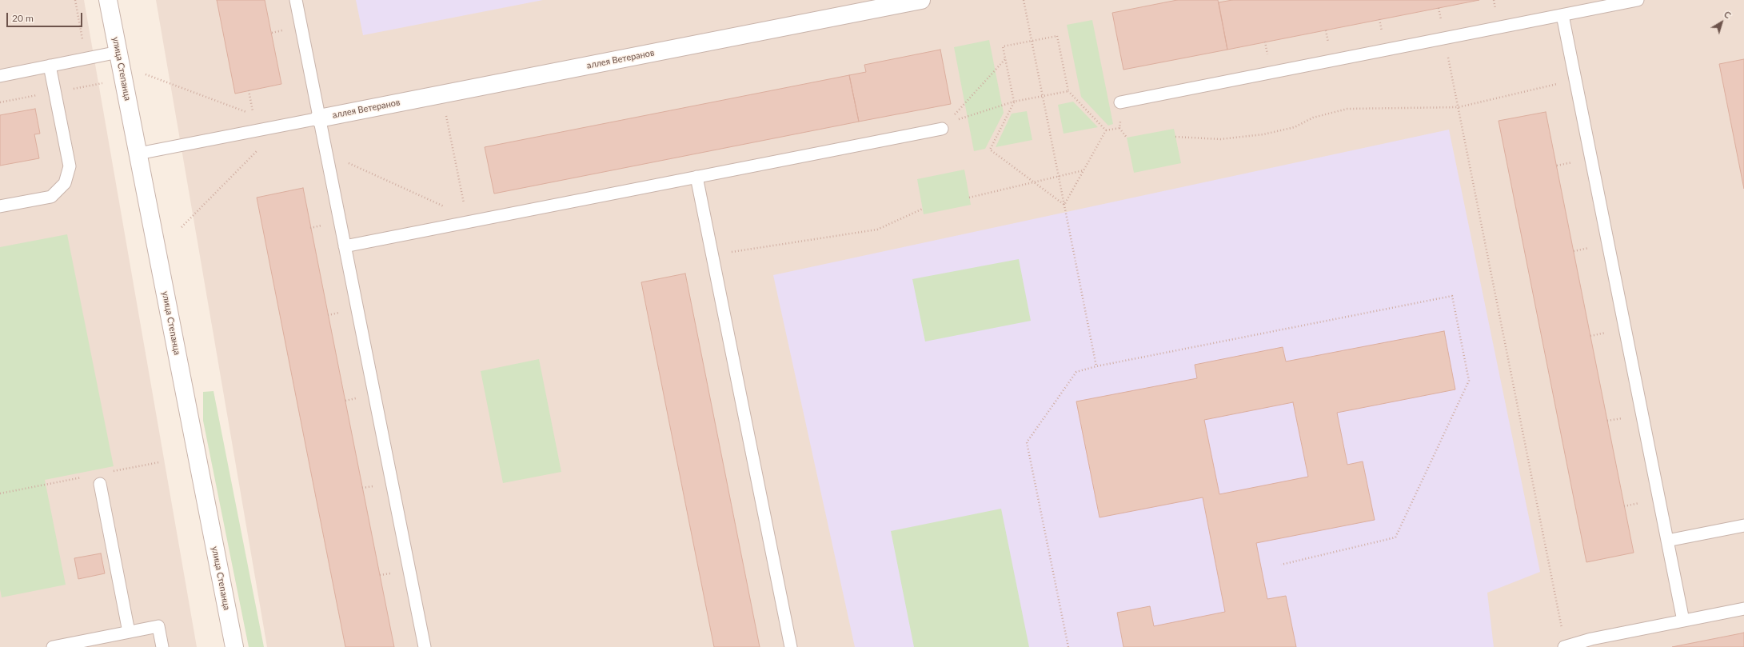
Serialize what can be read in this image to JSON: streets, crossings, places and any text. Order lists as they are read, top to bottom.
{
  "streets": {
    "street": ["аллея Ветеранов", "улица Степанца"]
  },
  "scale_bar": "20 m",
  "north": "top right"
}
